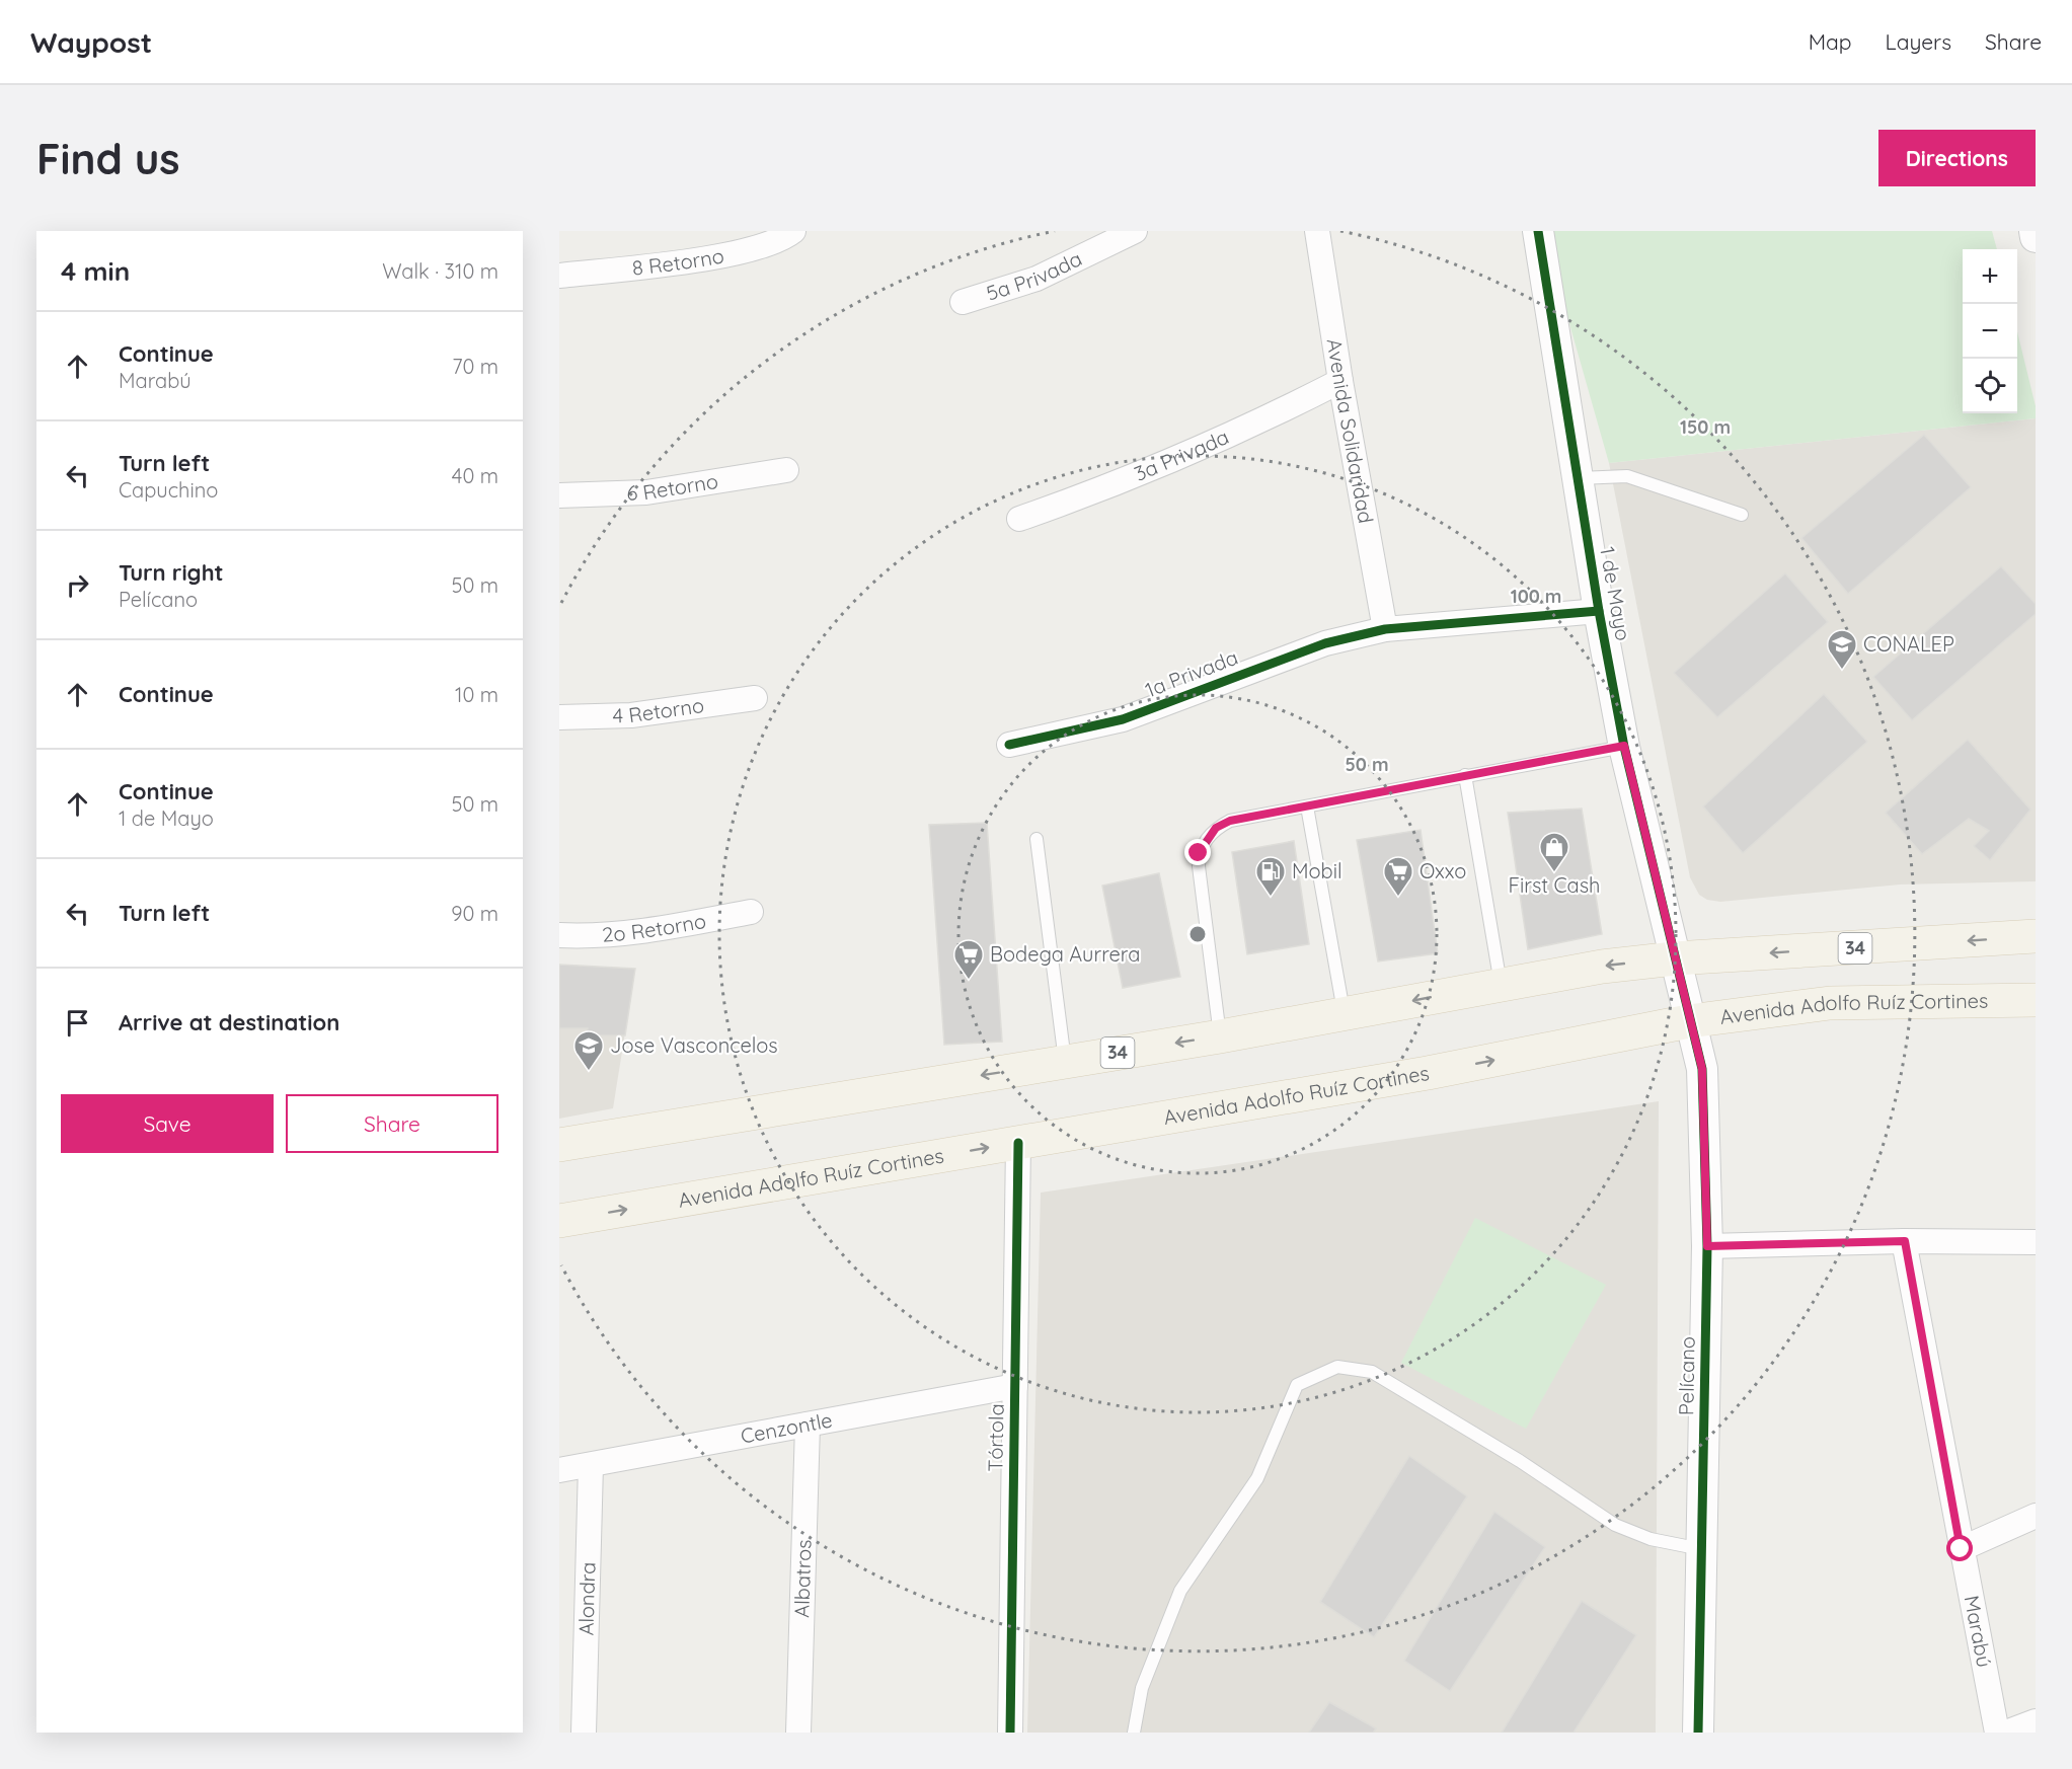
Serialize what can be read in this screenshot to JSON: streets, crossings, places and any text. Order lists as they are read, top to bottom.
{
  "streets": {
    "main road": ["34", "Avenida Adolfo Ruíz Cortines"],
    "street": [
      "8 Retorno",
      "5a Privada",
      "Avenida Solidaridad",
      "3a Privada",
      "6 Retorno",
      "1 de Mayo",
      "1a Privada",
      "4 Retorno",
      "2o Retorno",
      "Pelícano",
      "Cenzontle",
      "Tórtola",
      "Albatros",
      "Alondra",
      "Marabú"
    ]
  },
  "crossings": [
    ["Avenida Solidaridad", "3a Privada"],
    ["Avenida Solidaridad", "1a Privada"],
    ["1 de Mayo", "1a Privada"],
    ["1 de Mayo", "34"],
    ["1 de Mayo", "Avenida Adolfo Ruíz Cortines"],
    ["1 de Mayo", "Pelícano"],
    ["Avenida Adolfo Ruíz Cortines", "Pelícano"],
    ["Avenida Adolfo Ruíz Cortines", "Tórtola"],
    ["Cenzontle", "Tórtola"],
    ["Cenzontle", "Albatros"],
    ["Cenzontle", "Alondra"]
  ],
  "places": {
    "school or university": ["CONALEP", "Jose Vasconcelos"],
    "shop": ["First Cash"],
    "fuel station": ["Mobil"],
    "supermarket": ["Oxxo", "Bodega Aurrera"]
  },
  "page": {
    "header": "Waypost",
    "nav": ["Map", "Layers", "Share"],
    "buttons": [
      "Directions",
      ["Save", "Share"]
    ],
    "title": "Find us",
    "heading": ["4 min", "Walk · 310 m"],
    "map_buttons": ["+", "−"],
    "list": [
      ["Continue", "Marabú", "70 m"],
      ["Turn left", "Capuchino", "40 m"],
      ["Turn right", "Pelícano", "50 m"],
      ["Continue", "10 m"],
      ["Continue", "1 de Mayo", "50 m"],
      ["Turn left", "90 m"],
      "Arrive at destination"
    ]
  },
  "rings": ["150 m", "100 m", "50 m"]
}
